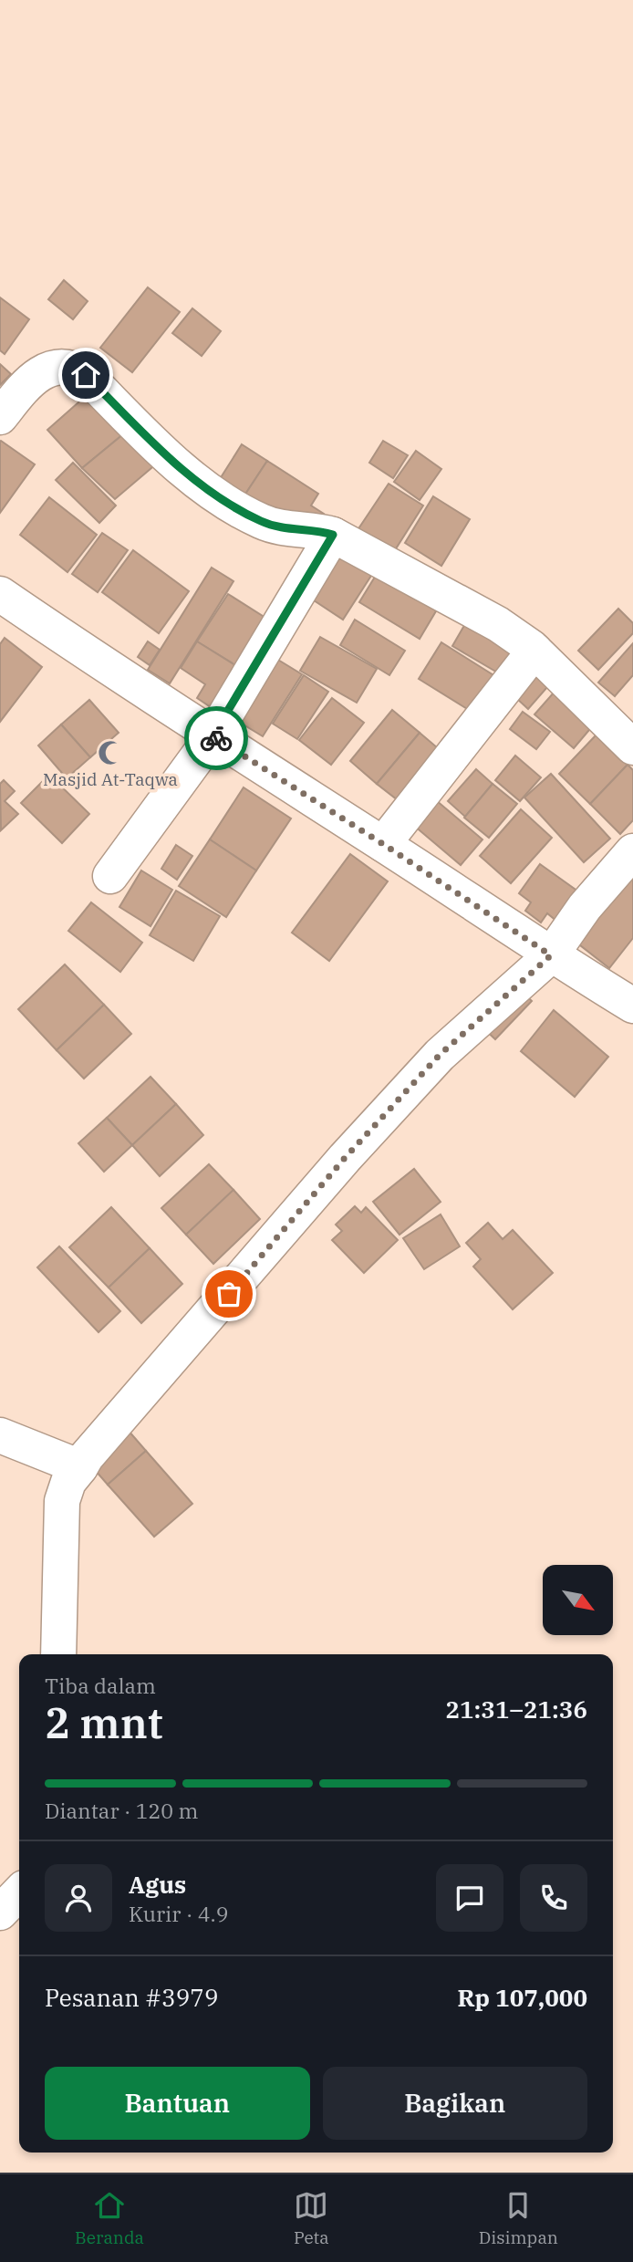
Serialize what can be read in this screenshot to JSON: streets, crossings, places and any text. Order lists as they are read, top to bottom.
{
  "places": {
    "mosque": ["Masjid At-Taqwa"]
  },
  "north": "bottom right",
  "page": {
    "heading": ["2 mnt", "Tiba dalam", "21:31–21:36"],
    "panel": [
      "Agus",
      "Kurir · 4.9",
      "Pesanan #3979",
      "Rp 107,000"
    ],
    "bar": "Diantar · 120 m",
    "buttons": ["Bantuan", "Bagikan"],
    "tabs": ["Beranda", "Peta", "Disimpan"]
  }
}
